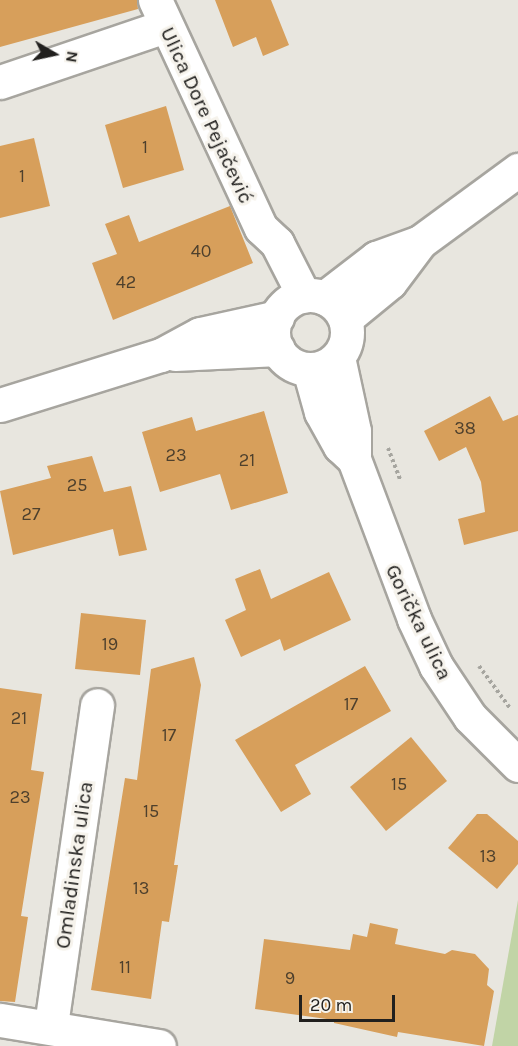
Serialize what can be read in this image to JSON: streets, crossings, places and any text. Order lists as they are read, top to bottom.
{
  "streets": {
    "street": ["Ulica Dore Pejačević", "Gorička ulica", "Omladinska ulica"]
  },
  "house_numbers": [
    "1",
    "1",
    "40",
    "42",
    "38",
    "23",
    "21",
    "25",
    "27",
    "19",
    "17",
    "21",
    "17",
    "15",
    "23",
    "15",
    "13",
    "13",
    "11",
    "9"
  ],
  "scale_bar": "20 m",
  "north": "right"
}
